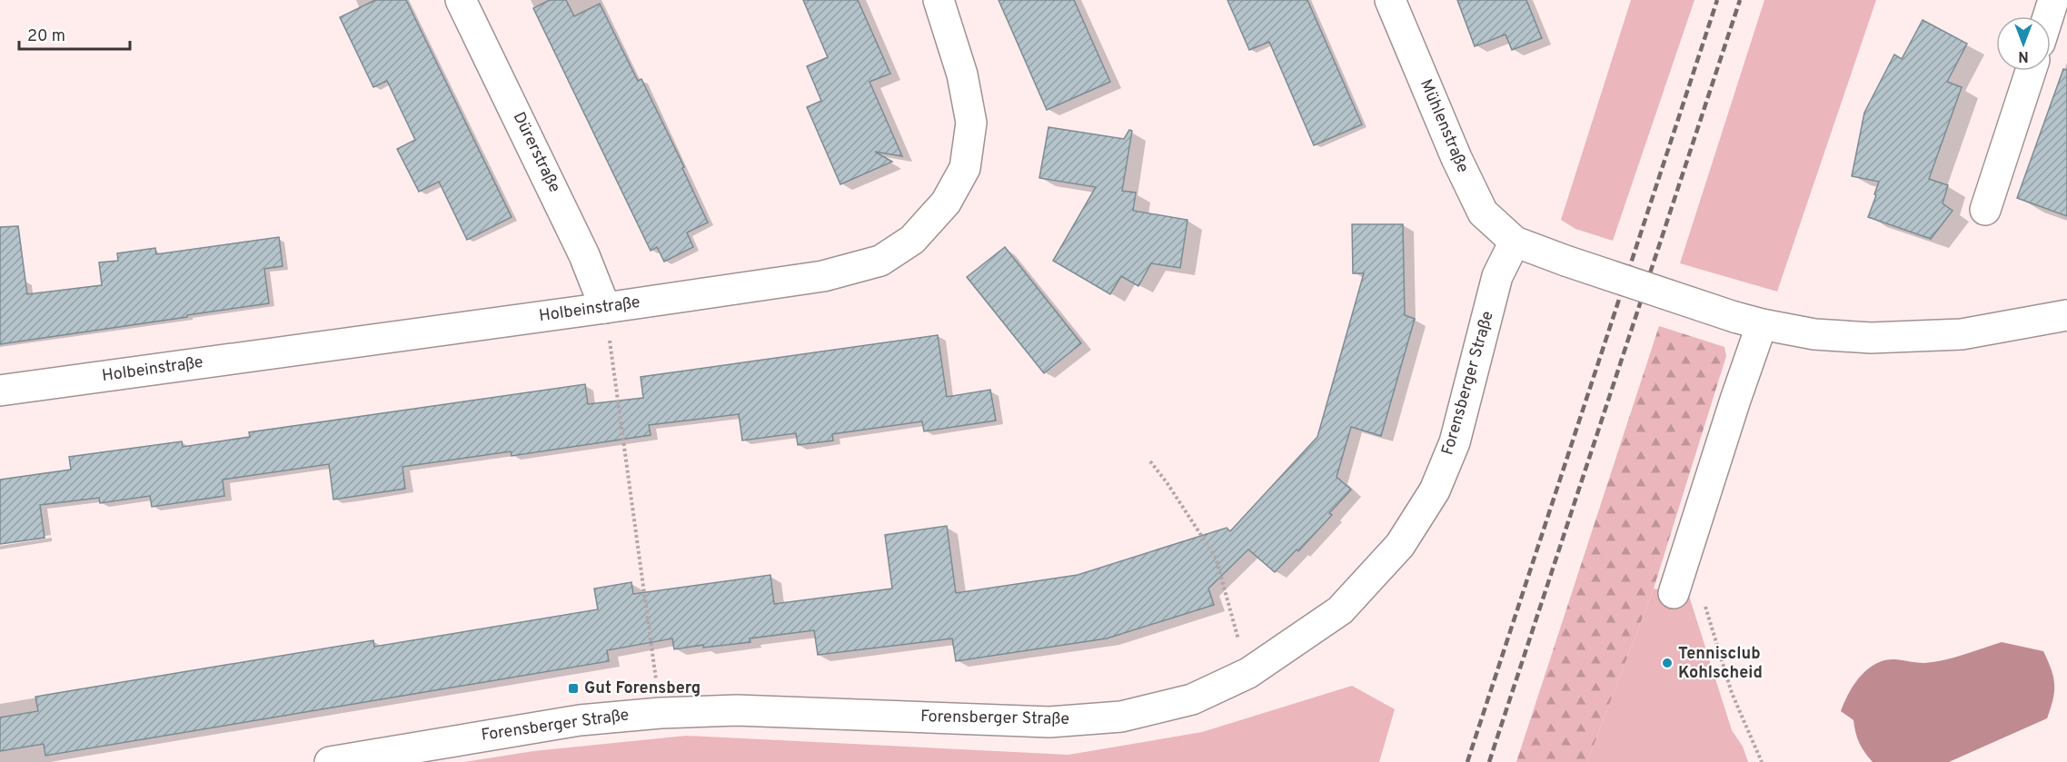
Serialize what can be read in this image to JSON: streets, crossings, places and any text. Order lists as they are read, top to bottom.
{
  "streets": {
    "street": [
      "Mühlenstraße",
      "Dürerstraße",
      "Holbeinstraße",
      "Forensberger Straße"
    ]
  },
  "crossings": [
    ["Mühlenstraße", "Forensberger Straße"],
    ["Dürerstraße", "Holbeinstraße"]
  ],
  "places": {
    "other": ["Tennisclub Kohlscheid"],
    "transit": ["Gut Forensberg"]
  },
  "scale_bar": "20 m",
  "north": "bottom"
}
